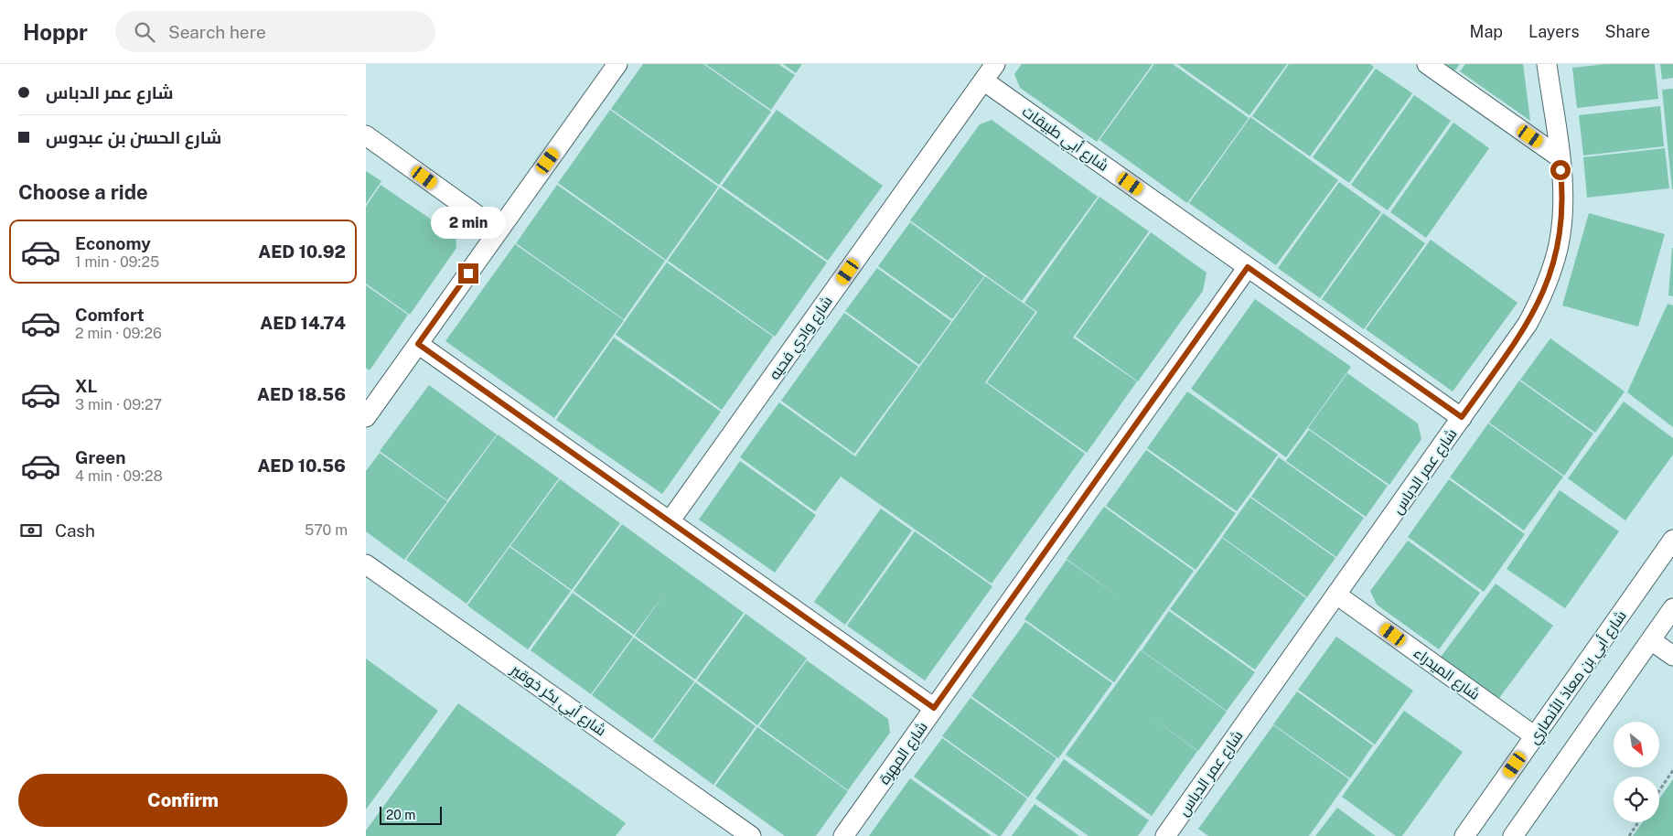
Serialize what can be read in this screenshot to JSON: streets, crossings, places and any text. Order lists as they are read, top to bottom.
{
  "streets": {
    "street": [
      "شارع أبي طبيقات",
      "شارع وادي فحيه",
      "شارع عمر الدباس",
      "شارع الميدراء",
      "شارع أبي بن معاذ الأنصاري",
      "شارع أبي بكر خوقير",
      "شارع المهرة"
    ]
  },
  "crossings": [
    ["شارع أبي طبيقات", "شارع وادي فحيه"],
    ["شارع أبي طبيقات", "شارع عمر الدباس"],
    ["شارع أبي طبيقات", "شارع المهرة"],
    ["شارع عمر الدباس", "شارع الميدراء"],
    ["شارع الميدراء", "شارع أبي بن معاذ الأنصاري"]
  ],
  "scale_bar": "20 m",
  "north": "bottom right",
  "page": {
    "header": "Hoppr",
    "search": "Search here",
    "nav": ["Map", "Layers", "Share"],
    "banner": ["شارع عمر الدباس", "شارع الحسن بن عبدوس"],
    "heading": "Choose a ride",
    "bubble": "2 min",
    "list": [
      {
        "name": "Economy",
        "note": "1 min · 09:25",
        "value": "AED 10.92"
      },
      {
        "name": "Comfort",
        "note": "2 min · 09:26",
        "value": "AED 14.74"
      },
      {
        "name": "XL",
        "note": "3 min · 09:27",
        "value": "AED 18.56"
      },
      {
        "name": "Green",
        "note": "4 min · 09:28",
        "value": "AED 10.56"
      }
    ],
    "pay": ["Cash", "570 m"],
    "buttons": "Confirm",
    "scale": "20 m"
  }
}
